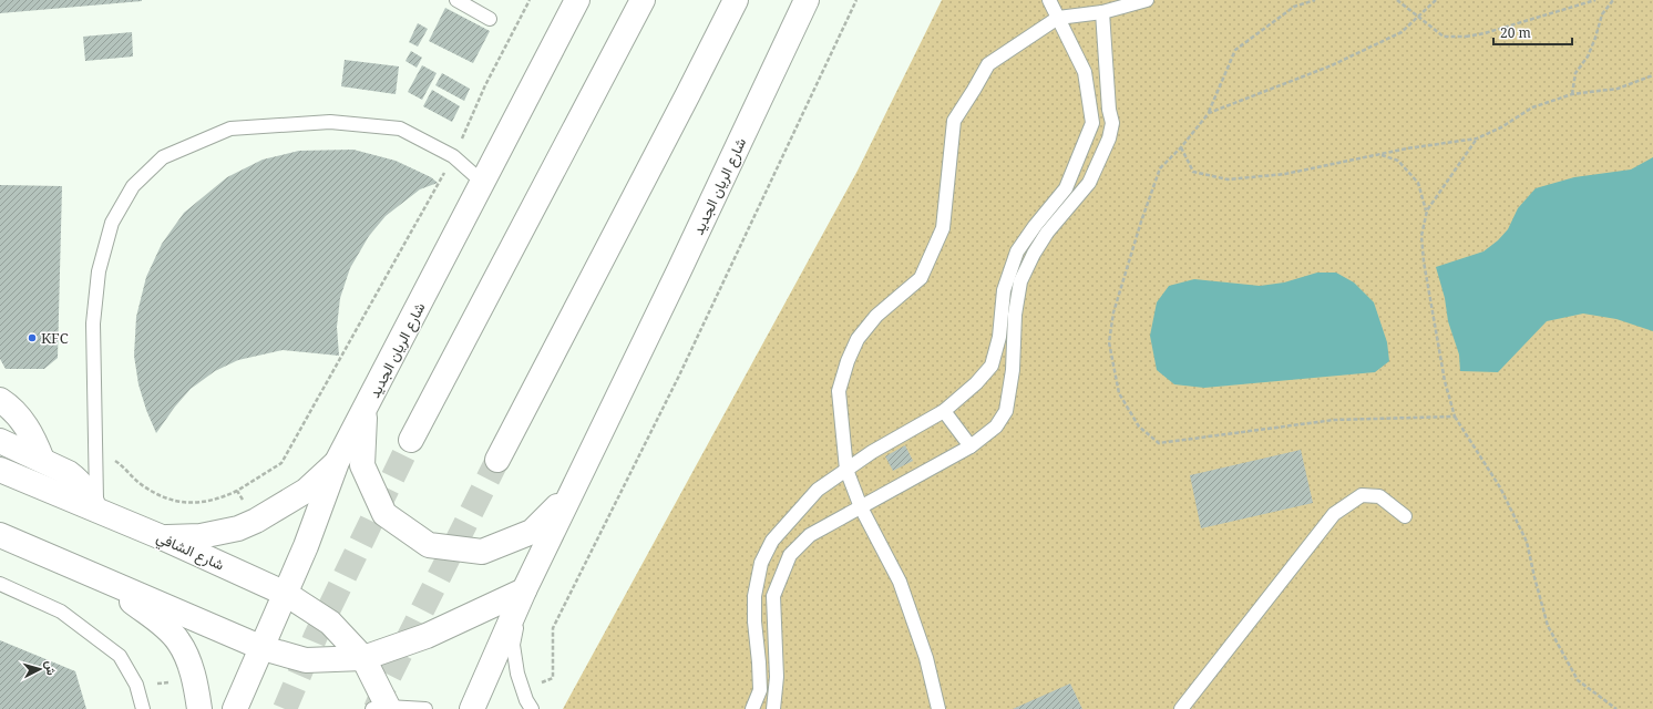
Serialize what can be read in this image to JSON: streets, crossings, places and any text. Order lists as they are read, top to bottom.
{
  "streets": {
    "main road": ["شارع الريان الجديد", "شارع الشافي"]
  },
  "crossings": [
    ["شارع الريان الجديد", "شارع الشافي"]
  ],
  "places": ["KFC"],
  "scale_bar": "20 m",
  "north": "right"
}
